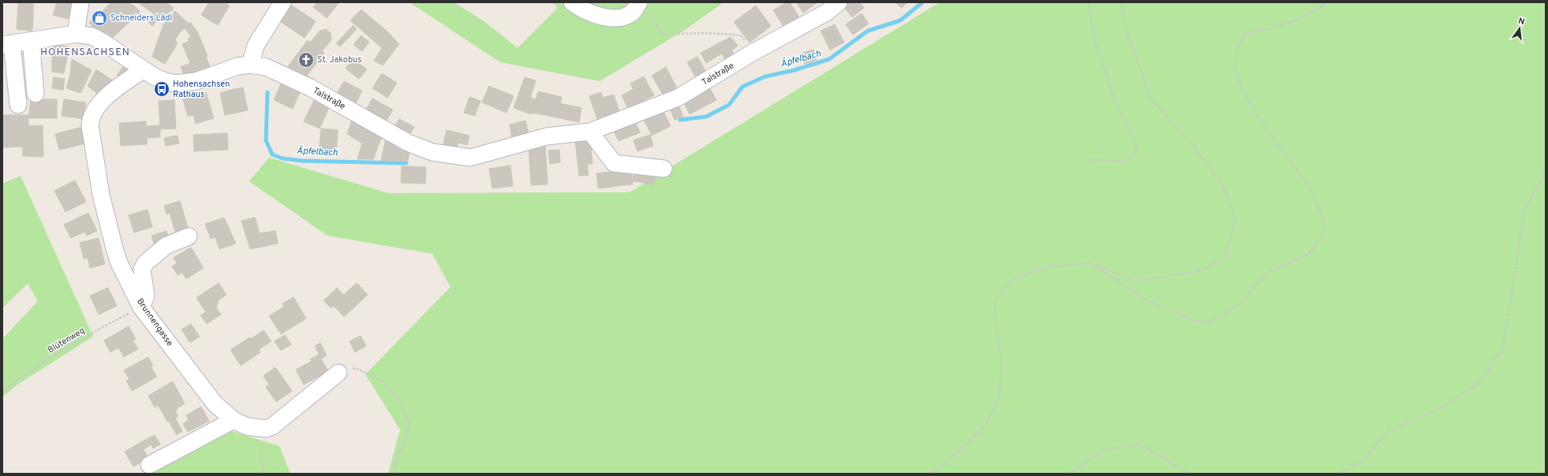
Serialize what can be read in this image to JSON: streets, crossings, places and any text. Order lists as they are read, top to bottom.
{
  "streets": {
    "street": ["Talstraße", "Brunnengasse"],
    "path": ["Blütenweg"]
  },
  "crossings": [
    ["Talstraße", "Brunnengasse"],
    ["Brunnengasse", "Blütenweg"]
  ],
  "districts": ["HOHENSACHSEN"],
  "water": ["Äpfelbach"],
  "places": {
    "shop": ["Schneiders Lädl"],
    "church": ["St. Jakobus"],
    "bus stop": ["Hohensachsen Rathaus"]
  },
  "north": "top"
}
